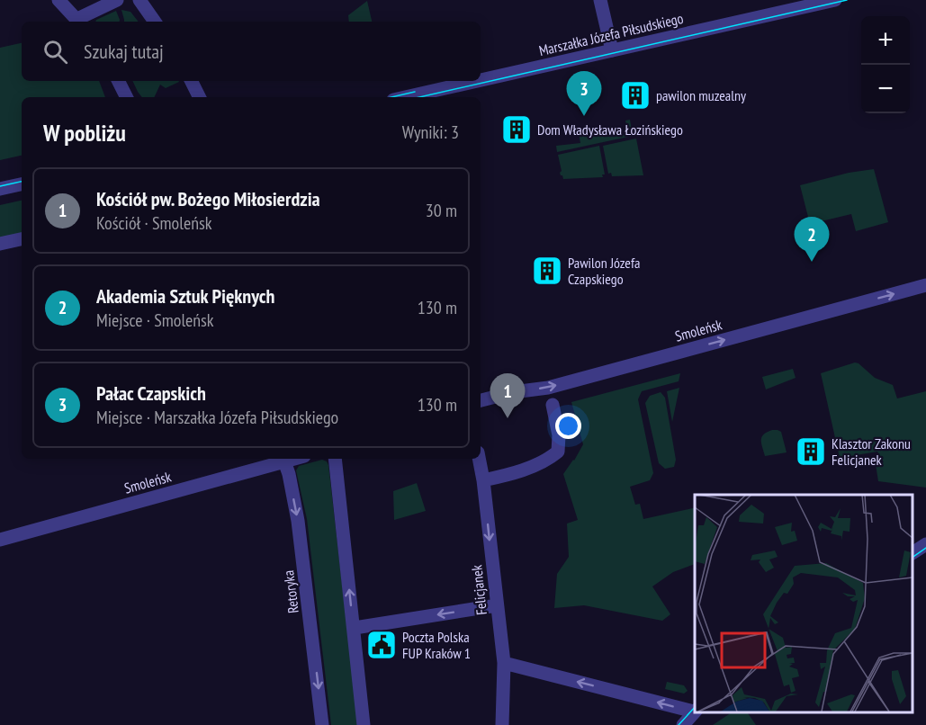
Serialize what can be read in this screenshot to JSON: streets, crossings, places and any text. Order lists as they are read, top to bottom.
{
  "streets": {
    "street": [
      "Marszałka Józefa Piłsudskiego",
      "Smoleńsk",
      "Felicjanek",
      "Retoryka"
    ]
  },
  "crossings": [
    ["Smoleńsk", "Retoryka"]
  ],
  "one_way": ["Smoleńsk", "Felicjanek"],
  "places": {
    "building": [
      "pawilon muzealny",
      "Dom Władysława Łozińskiego",
      "Pawilon Józefa Czapskiego",
      "Klasztor Zakonu Felicjanek"
    ],
    "public building": ["Poczta Polska FUP Kraków 1"]
  },
  "page": {
    "map_buttons": ["+", "−"],
    "search": "Szukaj tutaj",
    "pins": ["3", "2", "1"],
    "heading": ["W pobliżu", "Wyniki: 3"],
    "list": [
      {
        "mark": "1",
        "name": "Kościół pw. Bożego Miłosierdzia",
        "note": "Kościół · Smoleńsk",
        "value": "30 m"
      },
      {
        "mark": "2",
        "name": "Akademia Sztuk Pięknych",
        "note": "Miejsce · Smoleńsk",
        "value": "130 m"
      },
      {
        "mark": "3",
        "name": "Pałac Czapskich",
        "note": "Miejsce · Marszałka Józefa Piłsudskiego",
        "value": "130 m"
      }
    ]
  }
}
